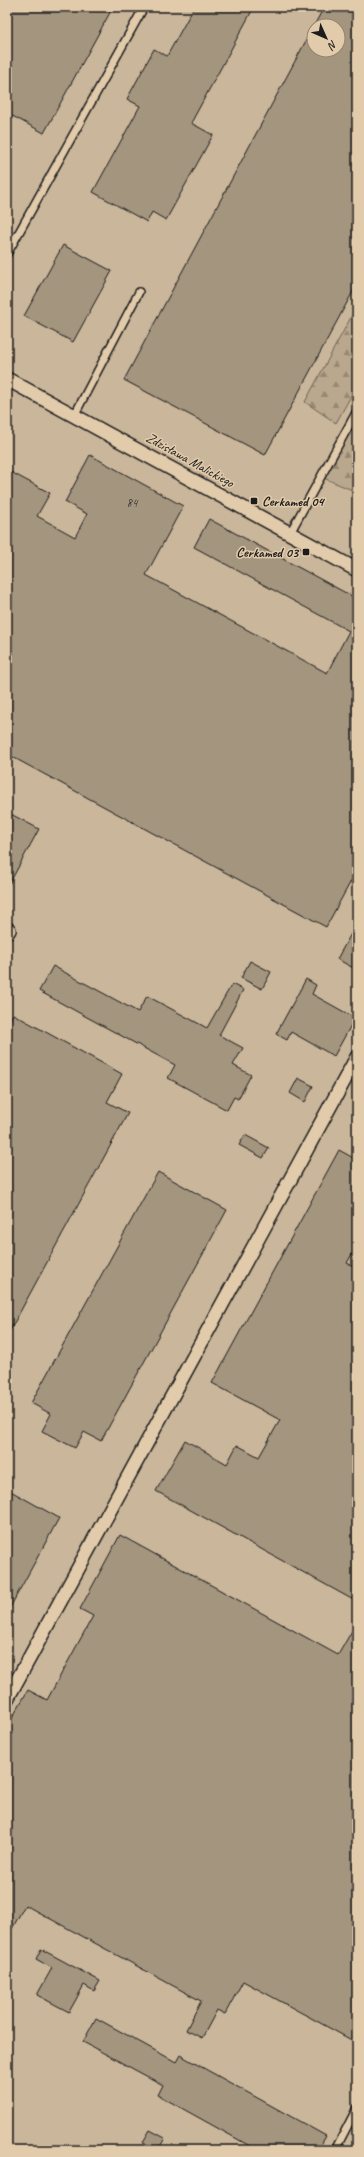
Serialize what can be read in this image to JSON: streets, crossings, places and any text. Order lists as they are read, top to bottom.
{
  "streets": {
    "street": ["Zdzisława Malickiego"]
  },
  "places": {
    "transit": ["Cerkamed 04", "Cerkamed 03"]
  },
  "house_numbers": ["84"],
  "north": "bottom right"
}
